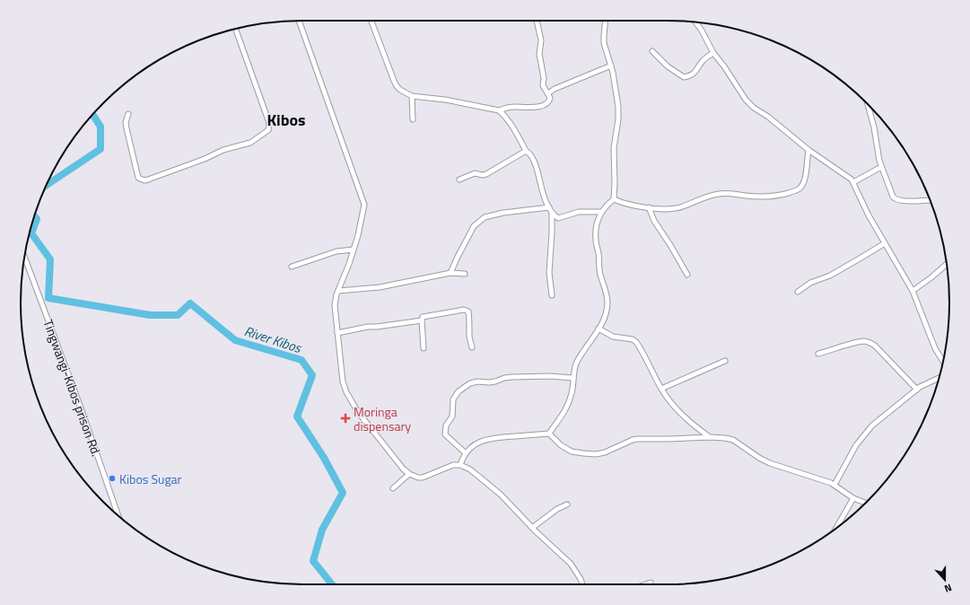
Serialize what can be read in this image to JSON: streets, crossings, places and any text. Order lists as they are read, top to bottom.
{
  "streets": {
    "street": ["Tingwangi-Kibos prison Rd."]
  },
  "districts": ["Kibos"],
  "water": ["River Kibos"],
  "places": {
    "health": ["Moringa dispensary"],
    "other": ["Kibos Sugar"]
  },
  "north": "bottom"
}
